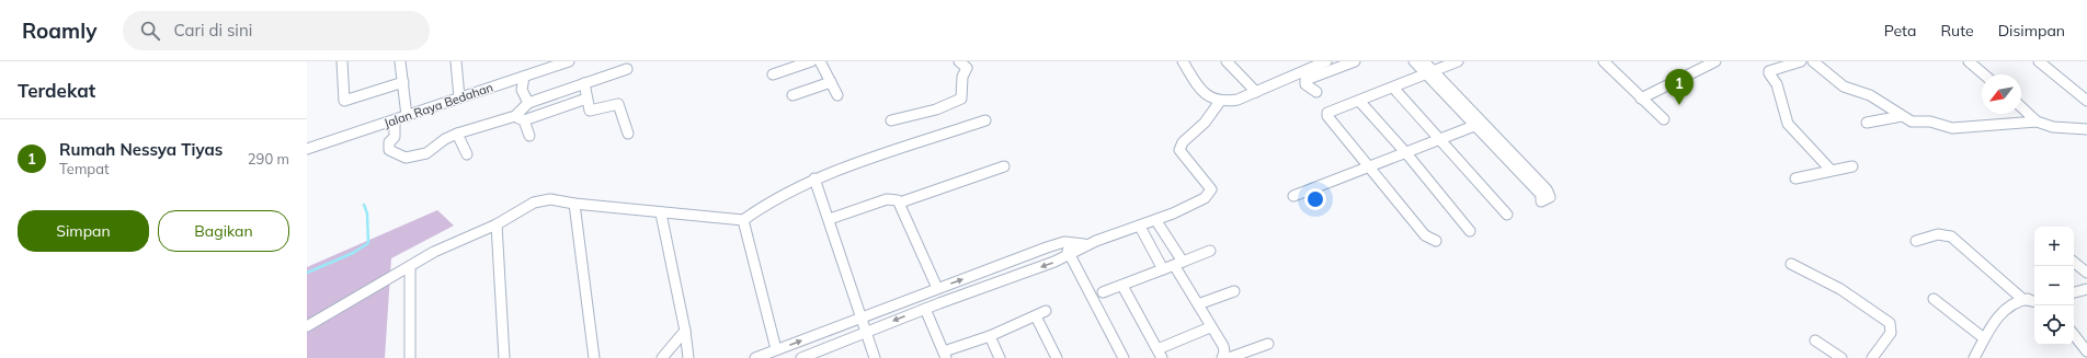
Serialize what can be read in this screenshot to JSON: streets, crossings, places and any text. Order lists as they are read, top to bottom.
{
  "streets": {
    "street": ["Jalan Raya Bedahan"]
  },
  "north": "bottom left",
  "page": {
    "header": "Roamly",
    "search": "Cari di sini",
    "nav": ["Peta", "Rute", "Disimpan"],
    "heading": "Terdekat",
    "pins": "1",
    "list": [
      {
        "mark": "1",
        "name": "Rumah Nessya Tiyas",
        "note": "Tempat",
        "value": "290 m"
      }
    ],
    "buttons": ["Simpan", "Bagikan"],
    "map_buttons": ["+", "−"]
  }
}
